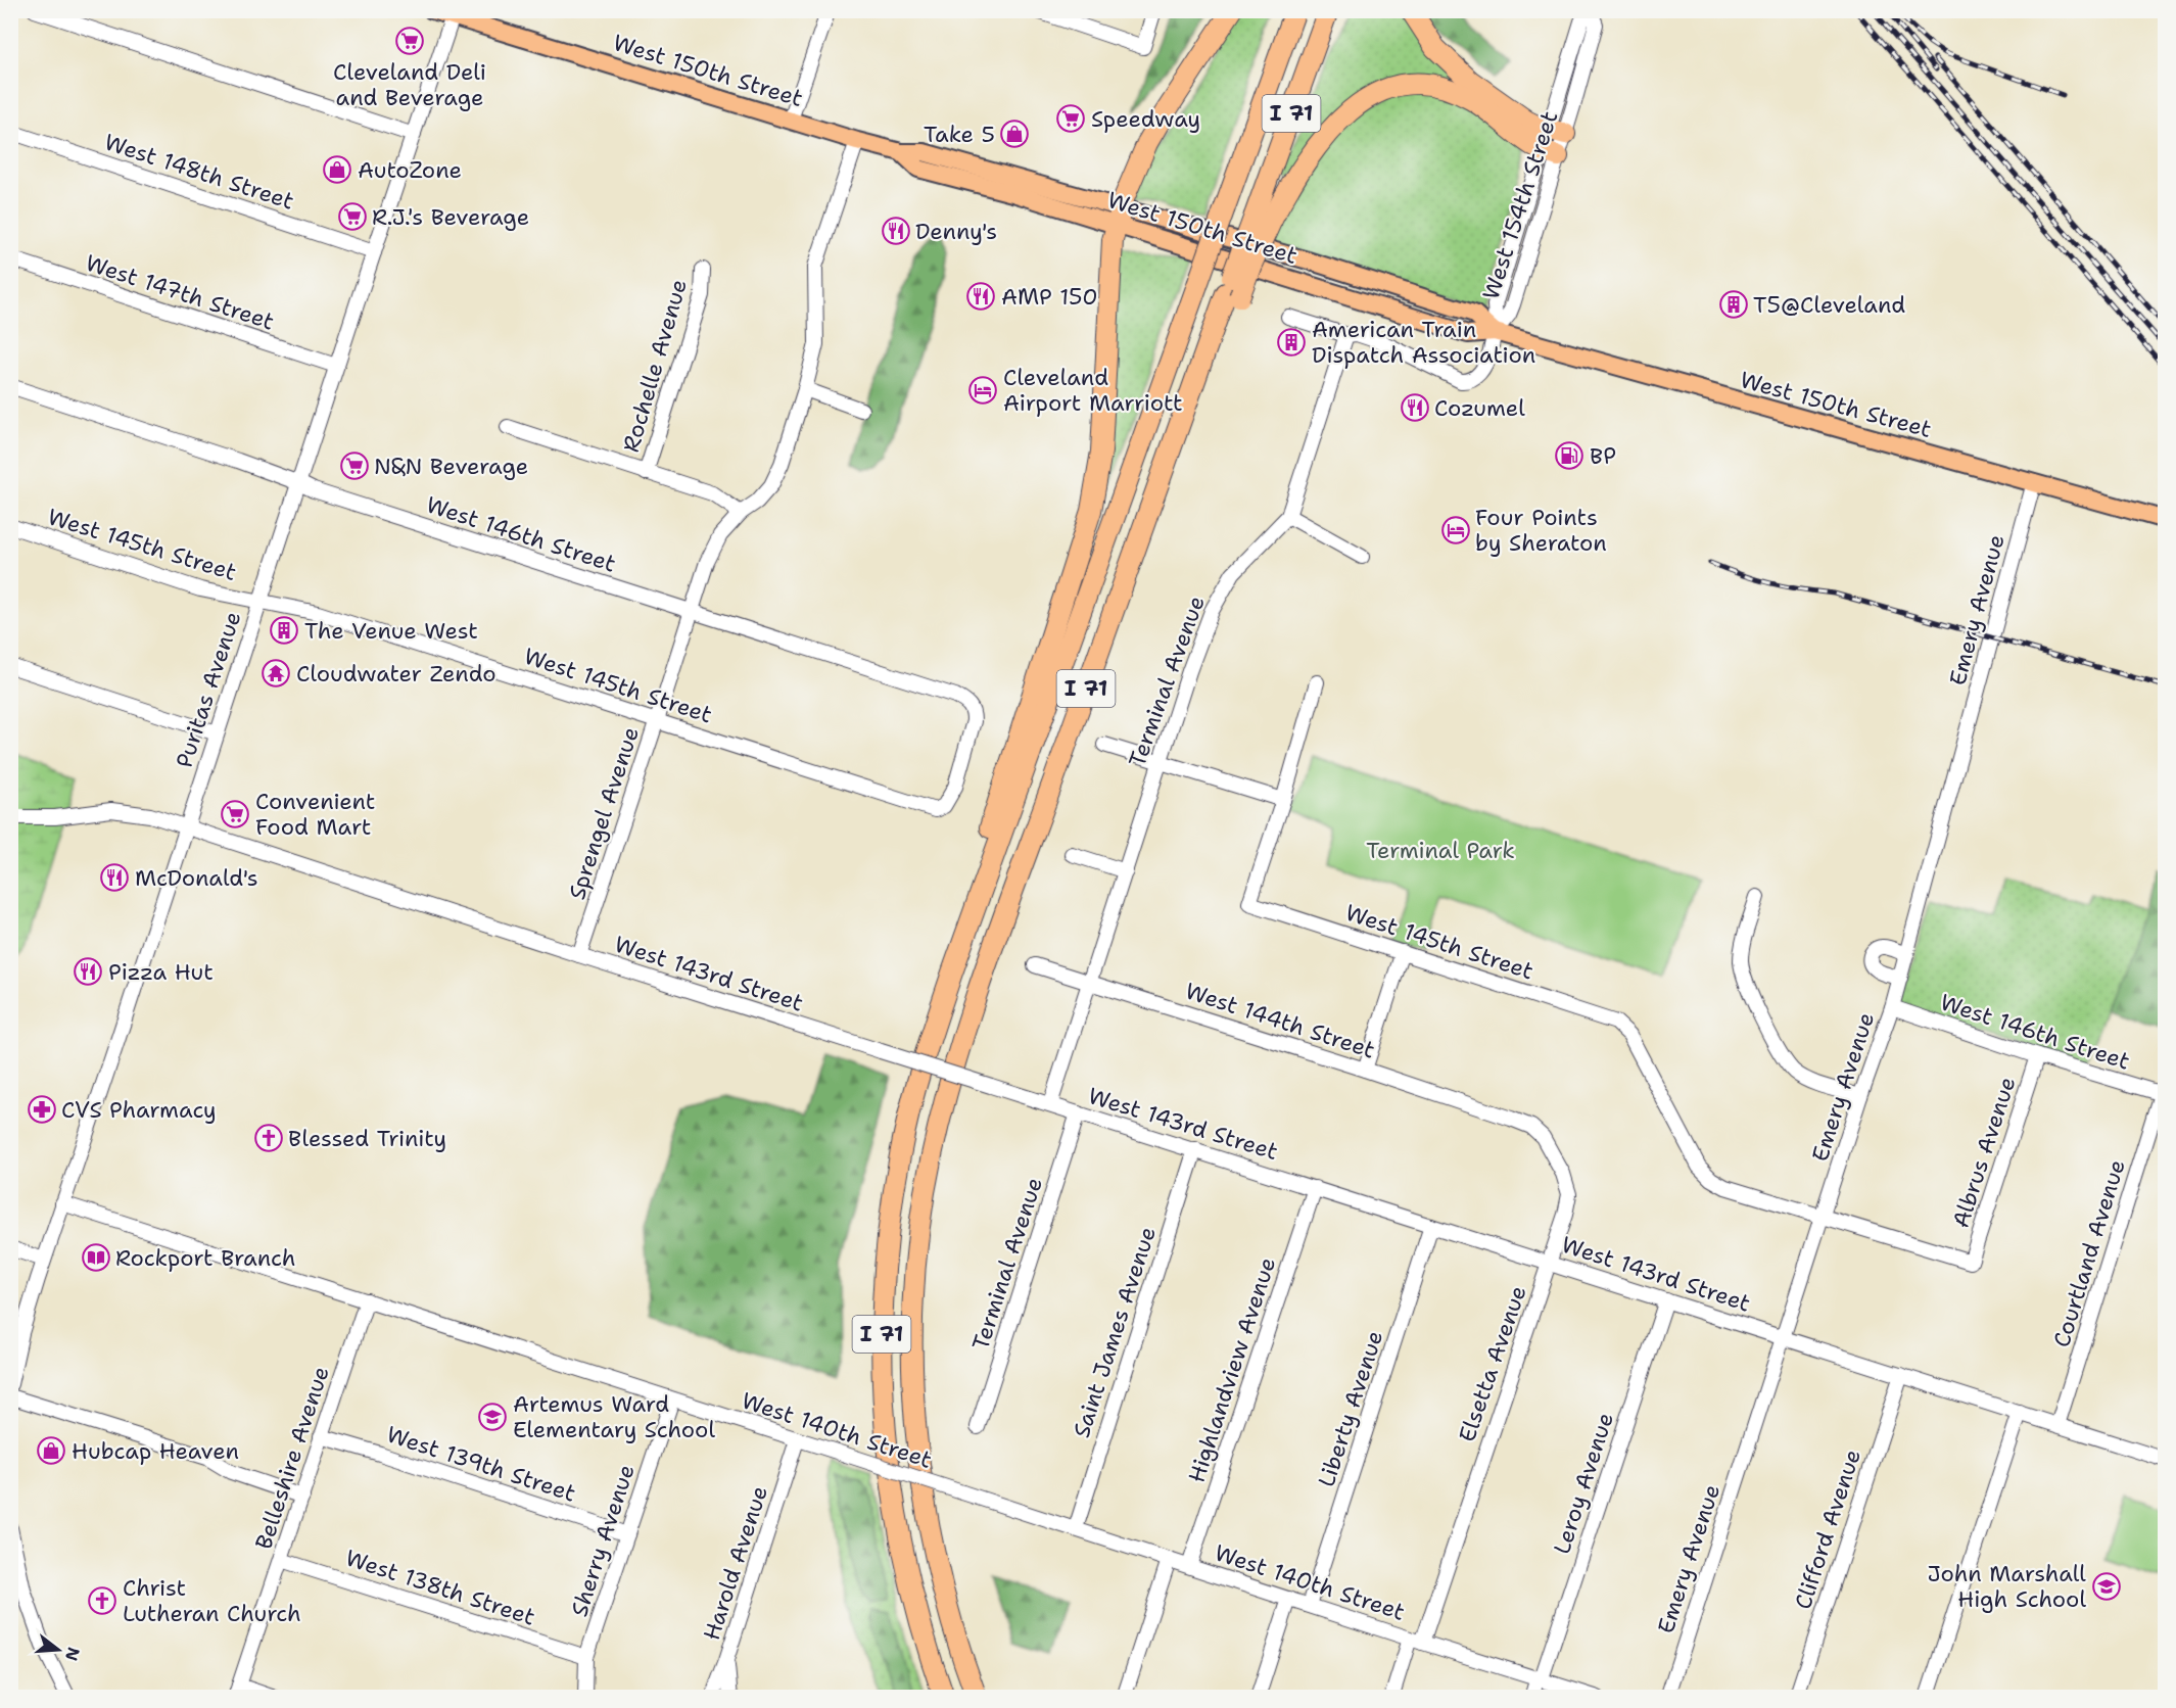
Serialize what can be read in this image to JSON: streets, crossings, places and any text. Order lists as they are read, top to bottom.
{
  "streets": {
    "highway": ["I 71"],
    "main road": ["West 150th Street"],
    "street": [
      "West 148th Street",
      "West 154th Street",
      "West 147th Street",
      "Rochelle Avenue",
      "West 146th Street",
      "West 145th Street",
      "Emery Avenue",
      "Terminal Avenue",
      "Puritas Avenue",
      "Sprengel Avenue",
      "West 143rd Street",
      "West 144th Street",
      "Albrus Avenue",
      "Courtland Avenue",
      "Saint James Avenue",
      "Elsetta Avenue",
      "Highlandview Avenue",
      "Liberty Avenue",
      "West 140th Street",
      "Belleshire Avenue",
      "West 139th Street",
      "Leroy Avenue",
      "Clifford Avenue",
      "Sherry Avenue",
      "Harold Avenue",
      "West 138th Street"
    ]
  },
  "crossings": [
    ["West 150th Street", "West 154th Street"],
    ["West 150th Street", "Emery Avenue"],
    ["West 150th Street", "Puritas Avenue"],
    ["West 150th Street", "Sprengel Avenue"],
    ["West 148th Street", "Puritas Avenue"],
    ["West 147th Street", "Puritas Avenue"],
    ["West 146th Street", "West 145th Street"],
    ["West 146th Street", "Emery Avenue"],
    ["West 146th Street", "Puritas Avenue"],
    ["West 146th Street", "Sprengel Avenue"],
    ["West 146th Street", "Albrus Avenue"],
    ["West 146th Street", "Courtland Avenue"],
    ["West 145th Street", "Emery Avenue"],
    ["West 145th Street", "Puritas Avenue"],
    ["West 145th Street", "Sprengel Avenue"],
    ["West 145th Street", "Albrus Avenue"],
    ["Emery Avenue", "West 143rd Street"],
    ["Emery Avenue", "Albrus Avenue"],
    ["Terminal Avenue", "West 143rd Street"],
    ["Terminal Avenue", "West 144th Street"],
    ["Puritas Avenue", "West 143rd Street"],
    ["Puritas Avenue", "West 140th Street"],
    ["Sprengel Avenue", "West 143rd Street"],
    ["West 143rd Street", "Courtland Avenue"],
    ["West 143rd Street", "Saint James Avenue"],
    ["West 143rd Street", "Elsetta Avenue"],
    ["West 143rd Street", "Highlandview Avenue"],
    ["West 143rd Street", "Liberty Avenue"],
    ["West 143rd Street", "Leroy Avenue"],
    ["West 143rd Street", "Clifford Avenue"],
    ["West 144th Street", "Elsetta Avenue"],
    ["Saint James Avenue", "West 140th Street"],
    ["Elsetta Avenue", "West 140th Street"],
    ["Highlandview Avenue", "West 140th Street"],
    ["Liberty Avenue", "West 140th Street"],
    ["West 140th Street", "Belleshire Avenue"],
    ["West 140th Street", "Leroy Avenue"],
    ["West 140th Street", "Sherry Avenue"],
    ["West 140th Street", "Harold Avenue"],
    ["Belleshire Avenue", "West 139th Street"],
    ["Belleshire Avenue", "West 138th Street"],
    ["West 139th Street", "Sherry Avenue"],
    ["Sherry Avenue", "West 138th Street"]
  ],
  "parks": ["Terminal Park"],
  "places": {
    "supermarket": [
      "Cleveland Deli and Beverage",
      "Speedway",
      "R.J.'s Beverage",
      "N&N Beverage",
      "Convenient Food Mart"
    ],
    "shop": ["Take 5", "AutoZone", "Hubcap Heaven"],
    "restaurant": [
      "Denny's",
      "AMP 150",
      "Cozumel",
      "McDonald's",
      "Pizza Hut"
    ],
    "building": ["T5@Cleveland", "American Train Dispatch Association", "The Venue West"],
    "hotel": ["Cleveland Airport Marriott", "Four Points by Sheraton"],
    "fuel station": ["BP"],
    "temple": ["Cloudwater Zendo"],
    "pharmacy": ["CVS Pharmacy"],
    "church": ["Blessed Trinity", "Christ Lutheran Church"],
    "library": ["Rockport Branch"],
    "school or university": ["Artemus Ward Elementary School", "John Marshall High School"]
  },
  "north": "right"
}
